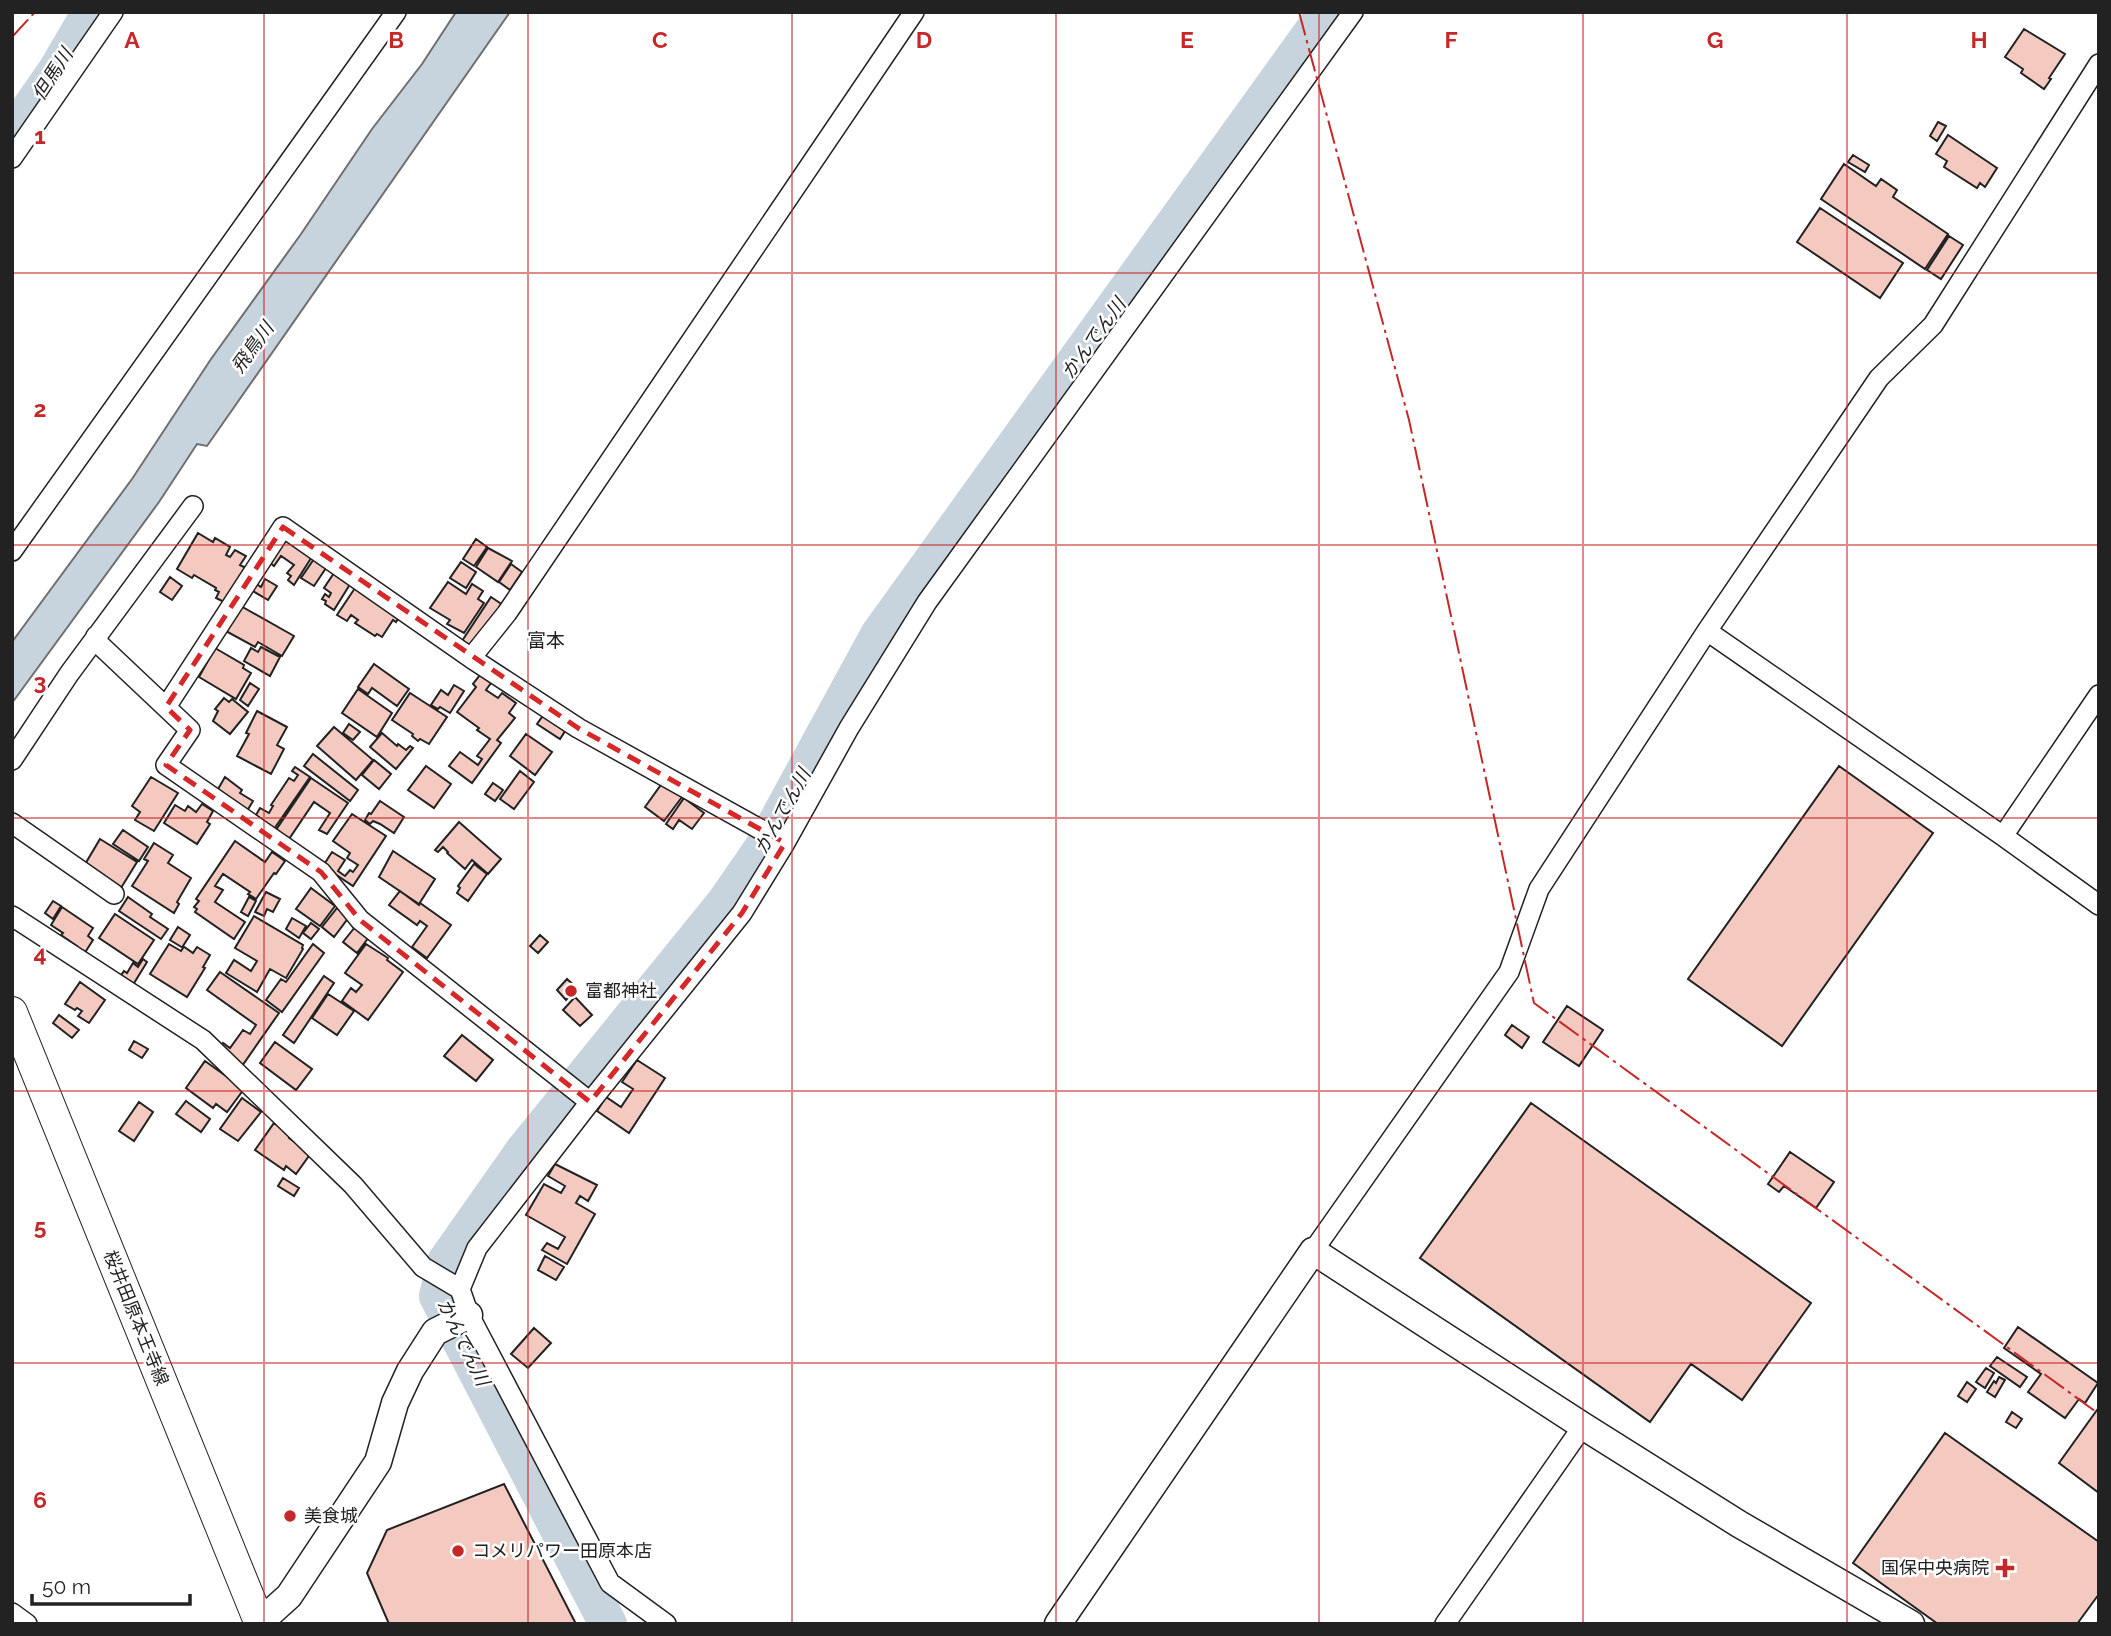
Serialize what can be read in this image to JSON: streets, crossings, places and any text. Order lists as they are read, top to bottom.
{
  "streets": {
    "main road": ["桜井田原本王寺線"]
  },
  "districts": ["富本"],
  "water": ["但馬川", "かんでん川", "飛鳥川"],
  "places": {
    "other": ["富都神社", "美食城", "コメリパワー田原本店"],
    "health": ["国保中央病院"]
  },
  "scale_bar": "50 m",
  "grid": {
    "columns": [
      "A",
      "B",
      "C",
      "D",
      "E",
      "F",
      "G",
      "H"
    ],
    "rows": [
      "1",
      "2",
      "3",
      "4",
      "5",
      "6"
    ]
  }
}
